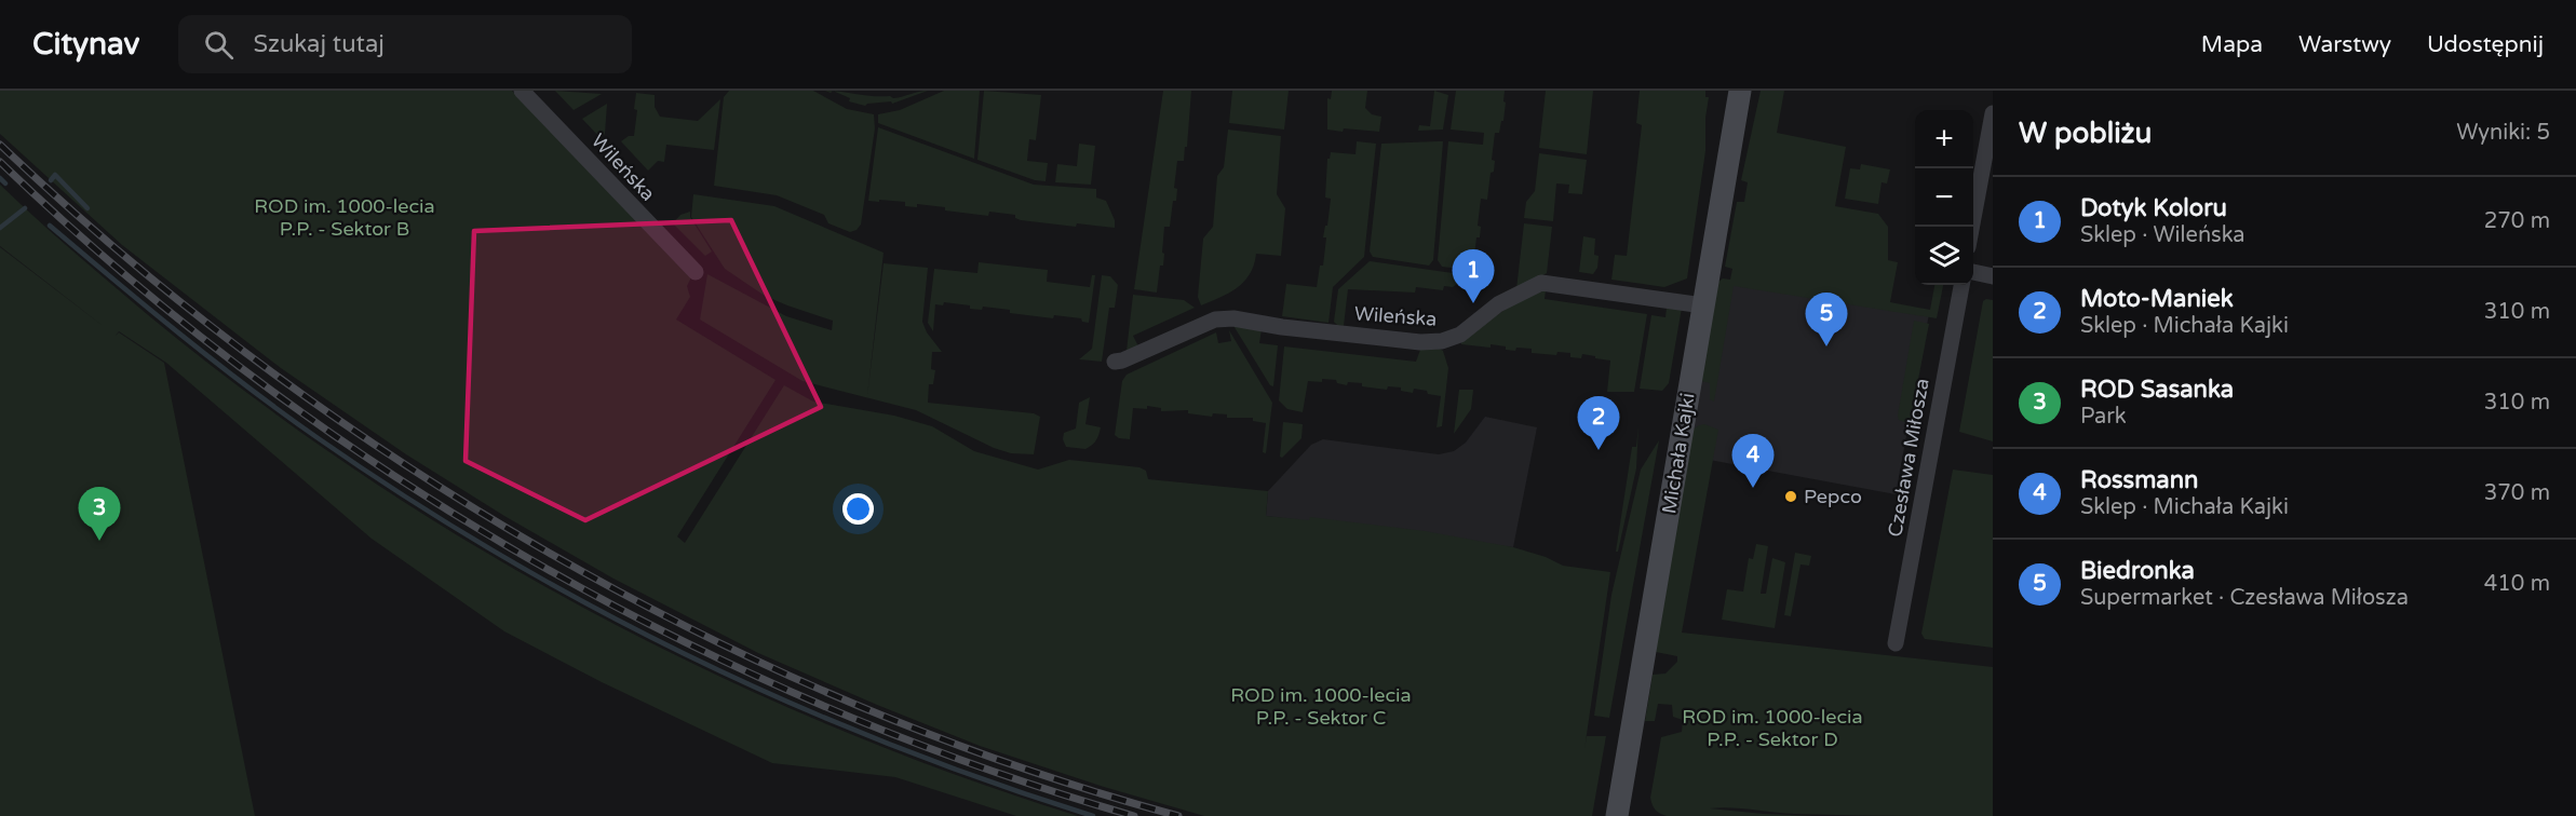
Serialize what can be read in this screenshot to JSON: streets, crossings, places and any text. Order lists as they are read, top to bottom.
{
  "streets": {
    "street": ["Wileńska", "Michała Kajki", "Czesława Miłosza"]
  },
  "crossings": [
    ["Wileńska", "Michała Kajki"]
  ],
  "parks": ["ROD im. 1000-lecia P.P. - Sektor B", "ROD im. 1000-lecia P.P. - Sektor C", "ROD im. 1000-lecia P.P. - Sektor D"],
  "places": ["Pepco"],
  "page": {
    "header": "Citynav",
    "search": "Szukaj tutaj",
    "nav": ["Mapa", "Warstwy", "Udostępnij"],
    "heading": ["W pobliżu", "Wyniki: 5"],
    "map_buttons": ["+", "−"],
    "list": [
      {
        "mark": "1",
        "name": "Dotyk Koloru",
        "note": "Sklep · Wileńska",
        "value": "270 m"
      },
      {
        "mark": "2",
        "name": "Moto-Maniek",
        "note": "Sklep · Michała Kajki",
        "value": "310 m"
      },
      {
        "mark": "3",
        "name": "ROD Sasanka",
        "note": "Park",
        "value": "310 m"
      },
      {
        "mark": "4",
        "name": "Rossmann",
        "note": "Sklep · Michała Kajki",
        "value": "370 m"
      },
      {
        "mark": "5",
        "name": "Biedronka",
        "note": "Supermarket · Czesława Miłosza",
        "value": "410 m"
      }
    ],
    "pins": [
      "1",
      "5",
      "2",
      "4",
      "3"
    ]
  }
}
